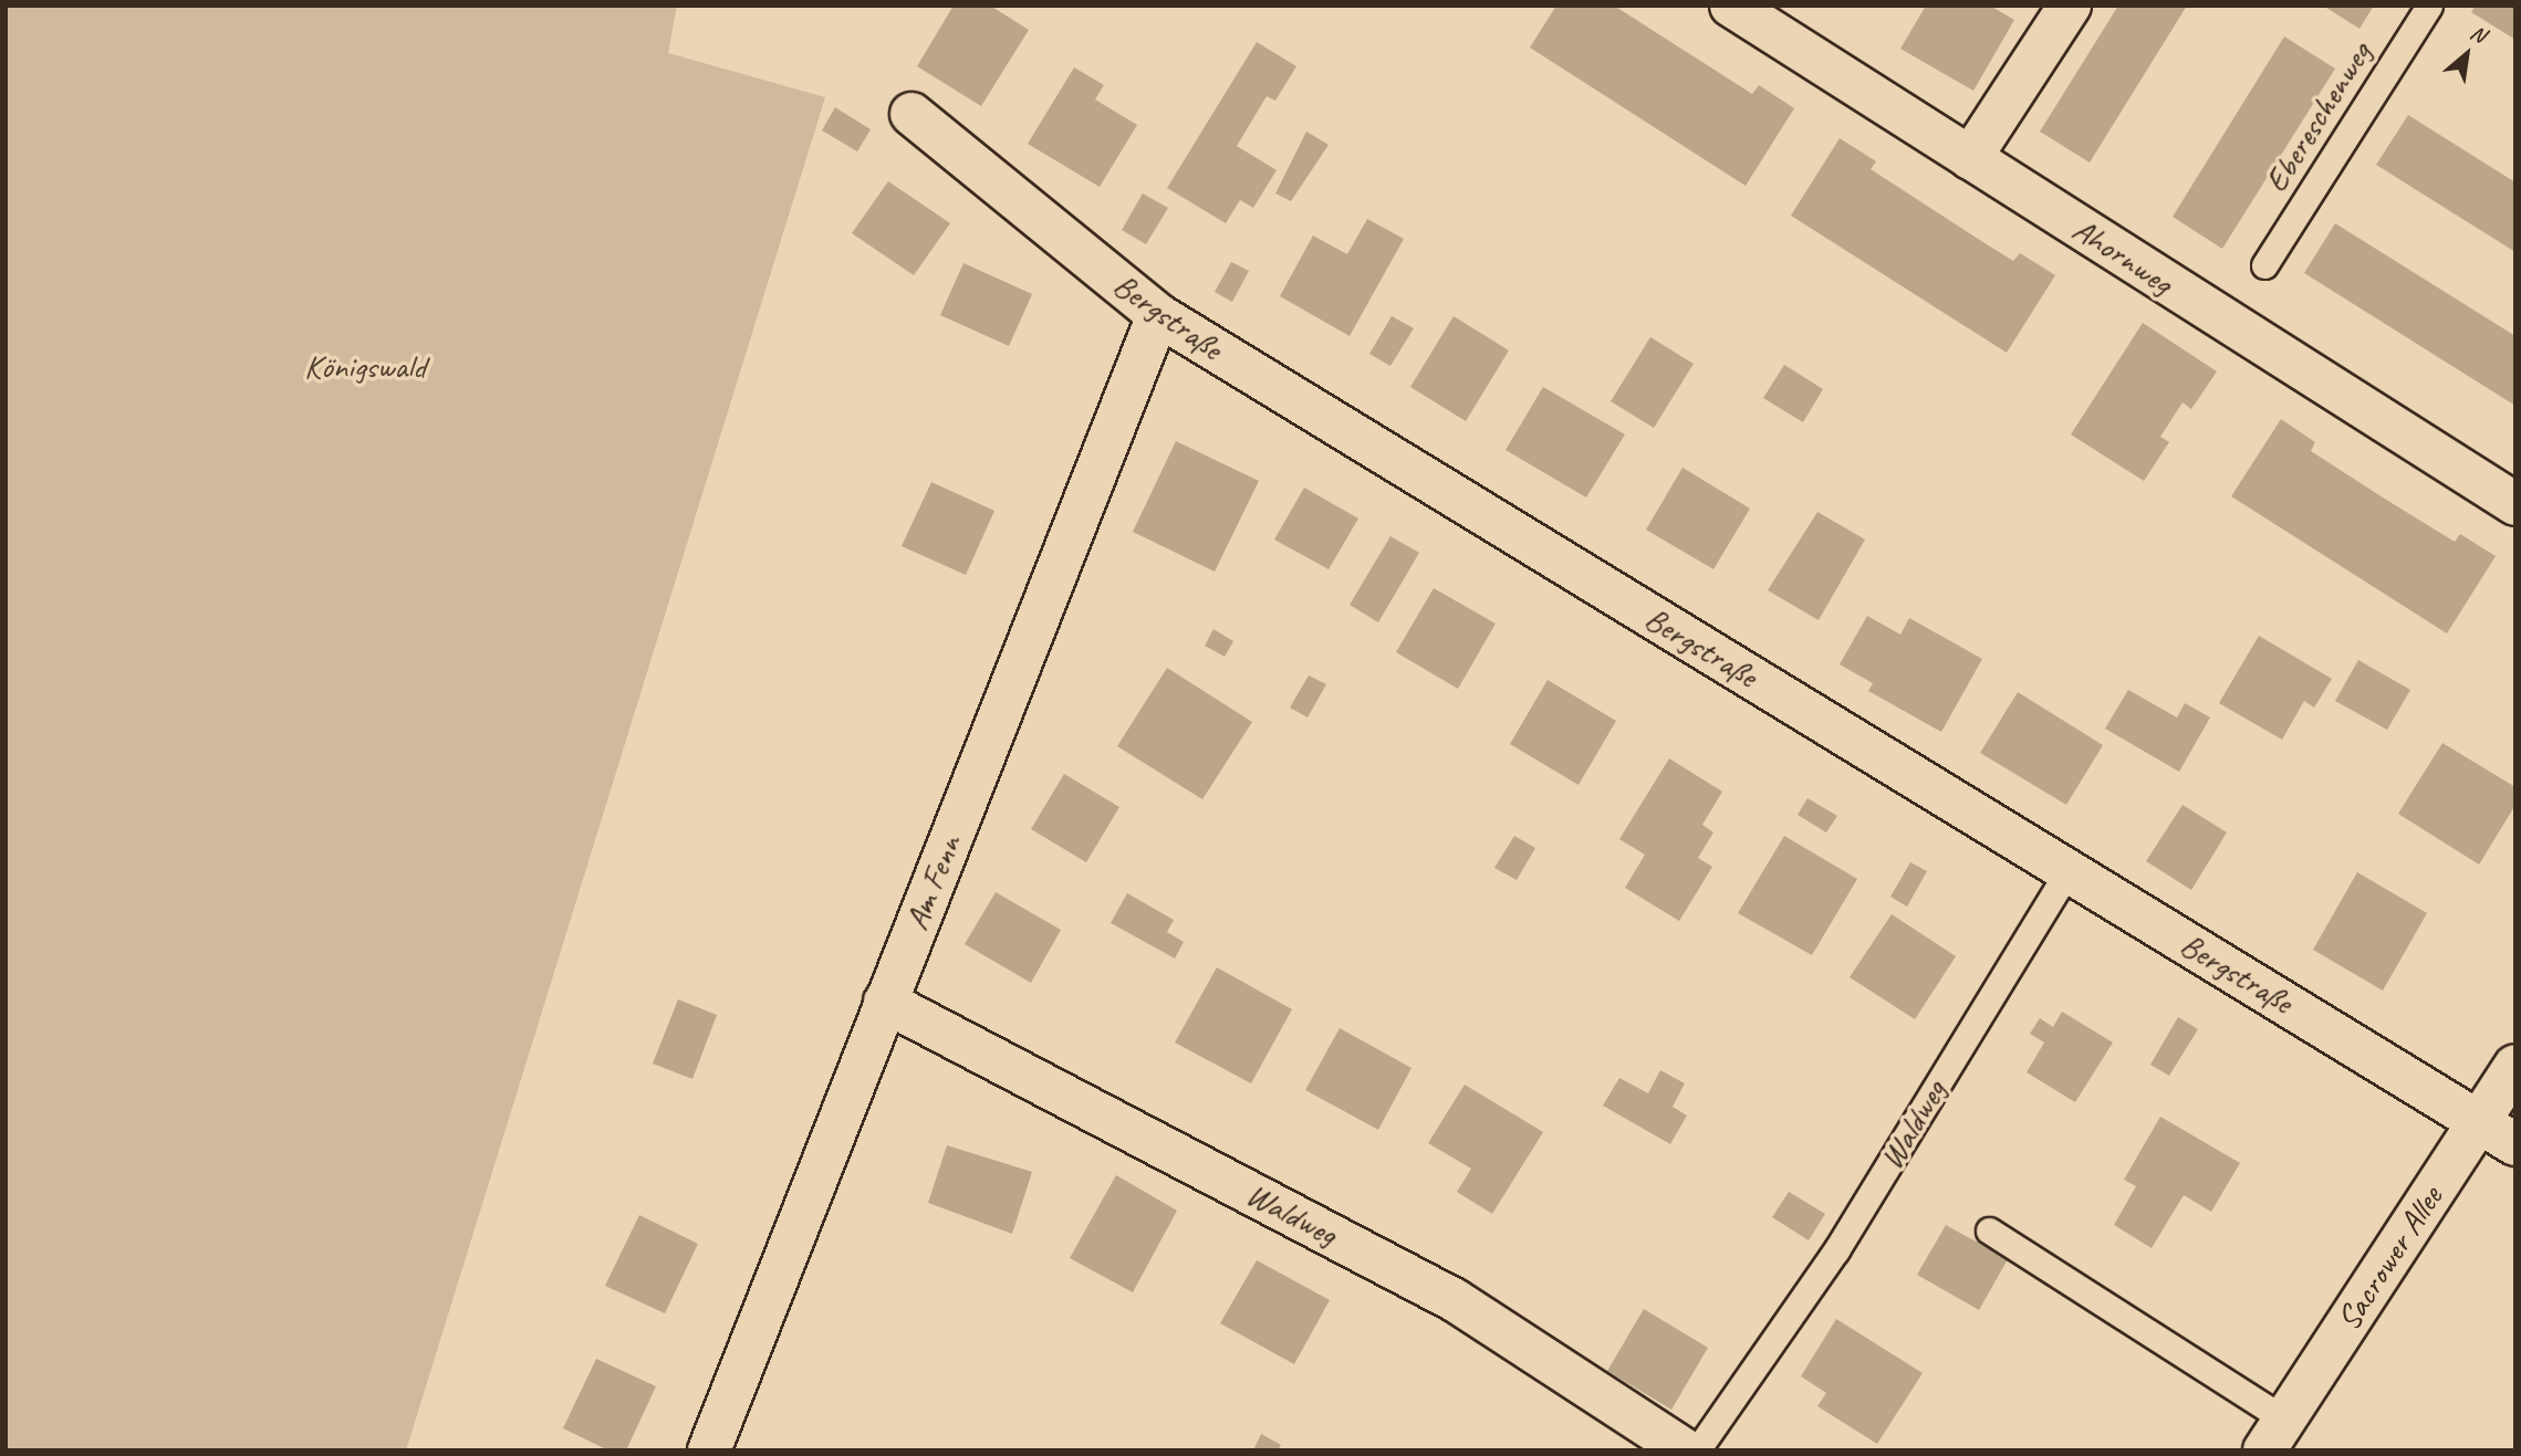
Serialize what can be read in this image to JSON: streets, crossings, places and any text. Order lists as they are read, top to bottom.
{
  "streets": {
    "street": [
      "Ahornweg",
      "Bergstraße",
      "Am Fenn",
      "Waldweg",
      "Sacrower Allee"
    ],
    "lane": ["Ebereschenweg"]
  },
  "crossings": [
    ["Bergstraße", "Am Fenn"],
    ["Bergstraße", "Waldweg"],
    ["Bergstraße", "Sacrower Allee"],
    ["Am Fenn", "Waldweg"]
  ],
  "parks": ["Königswald"],
  "north": "top right"
}
